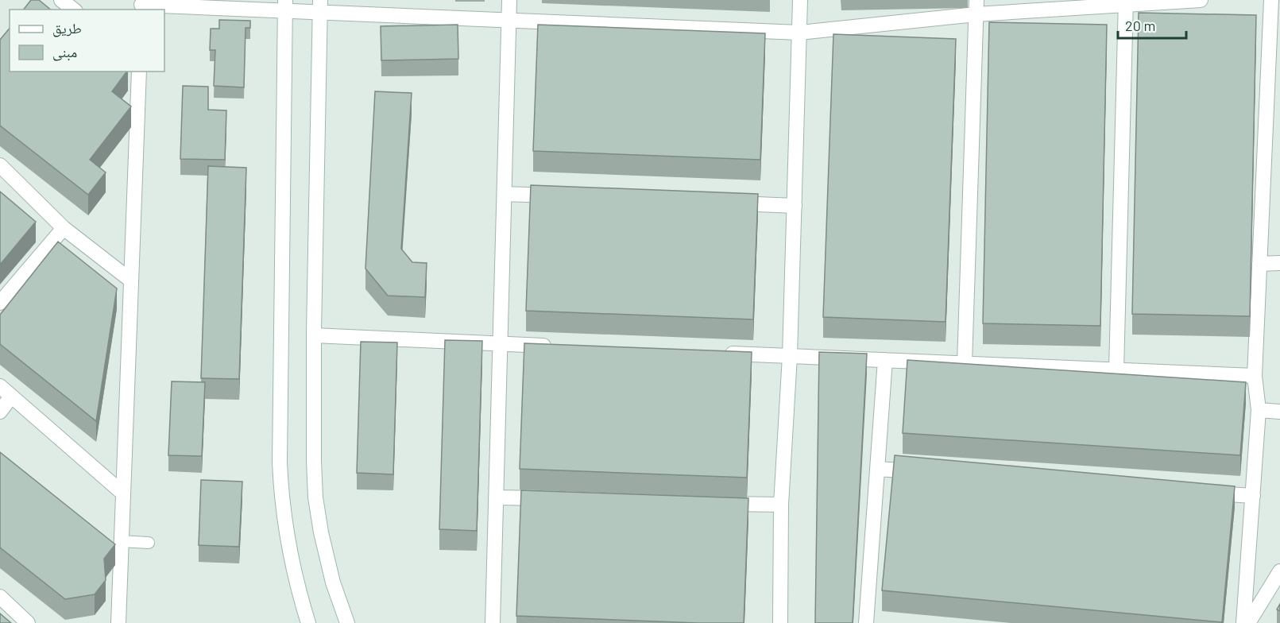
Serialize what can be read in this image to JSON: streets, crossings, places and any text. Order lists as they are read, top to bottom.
{
  "legend": ["طريق", "مبنى"],
  "scale_bar": "20 m"
}
